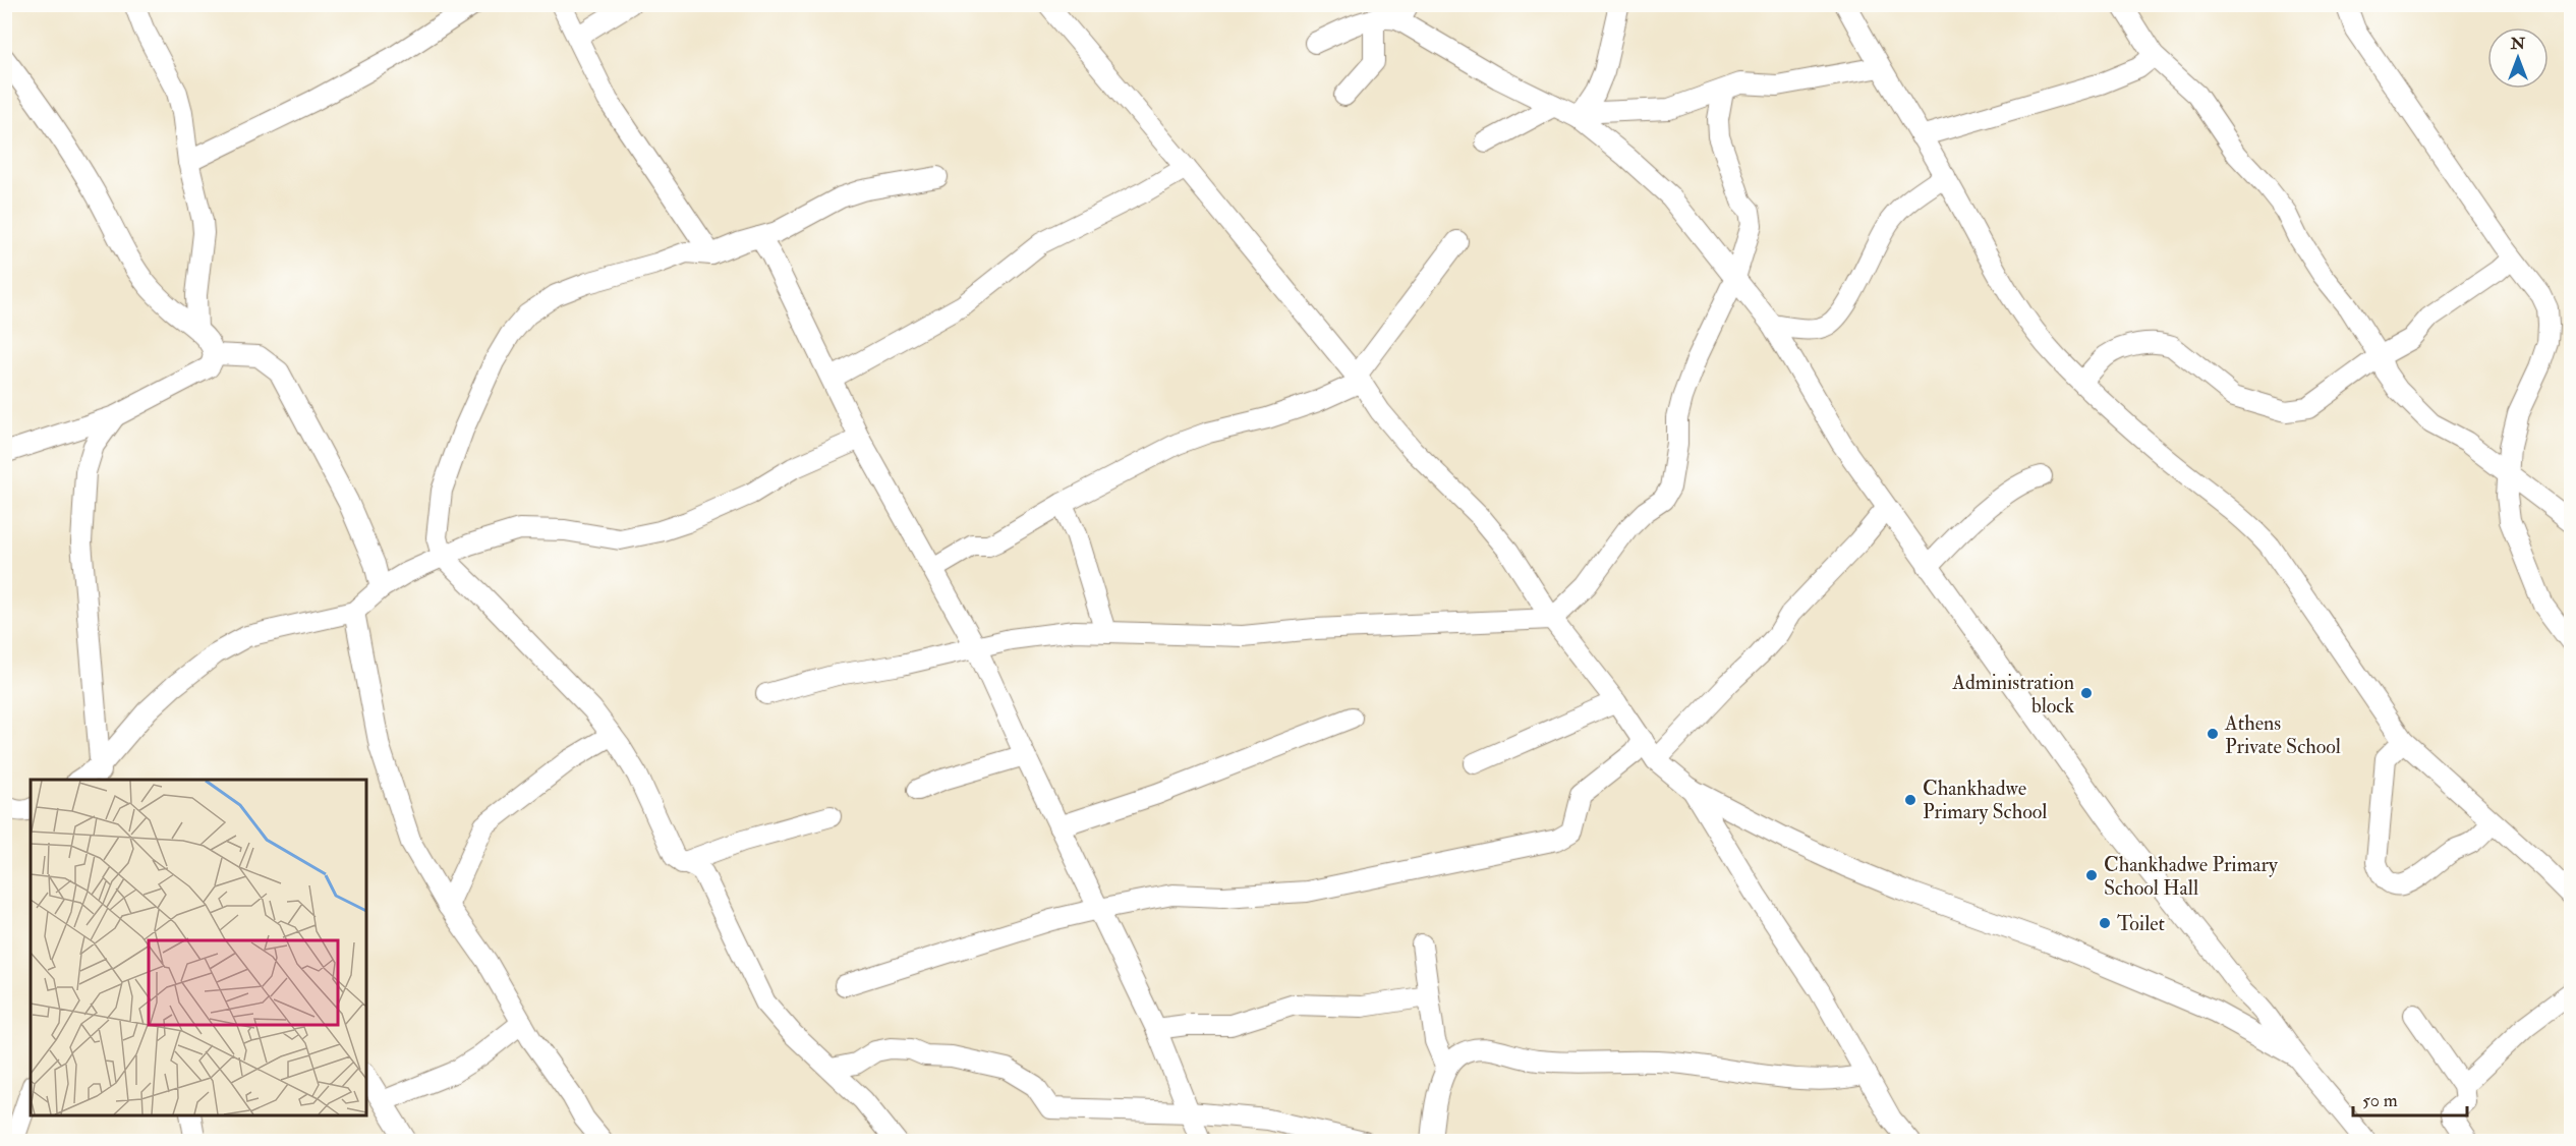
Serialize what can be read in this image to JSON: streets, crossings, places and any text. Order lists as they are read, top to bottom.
{
  "places": [
    "Administration block",
    "Athens Private School",
    "Chankhadwe Primary School",
    "Chankhadwe Primary School Hall",
    "Toilet"
  ],
  "scale_bar": "50 m",
  "north": "top"
}
